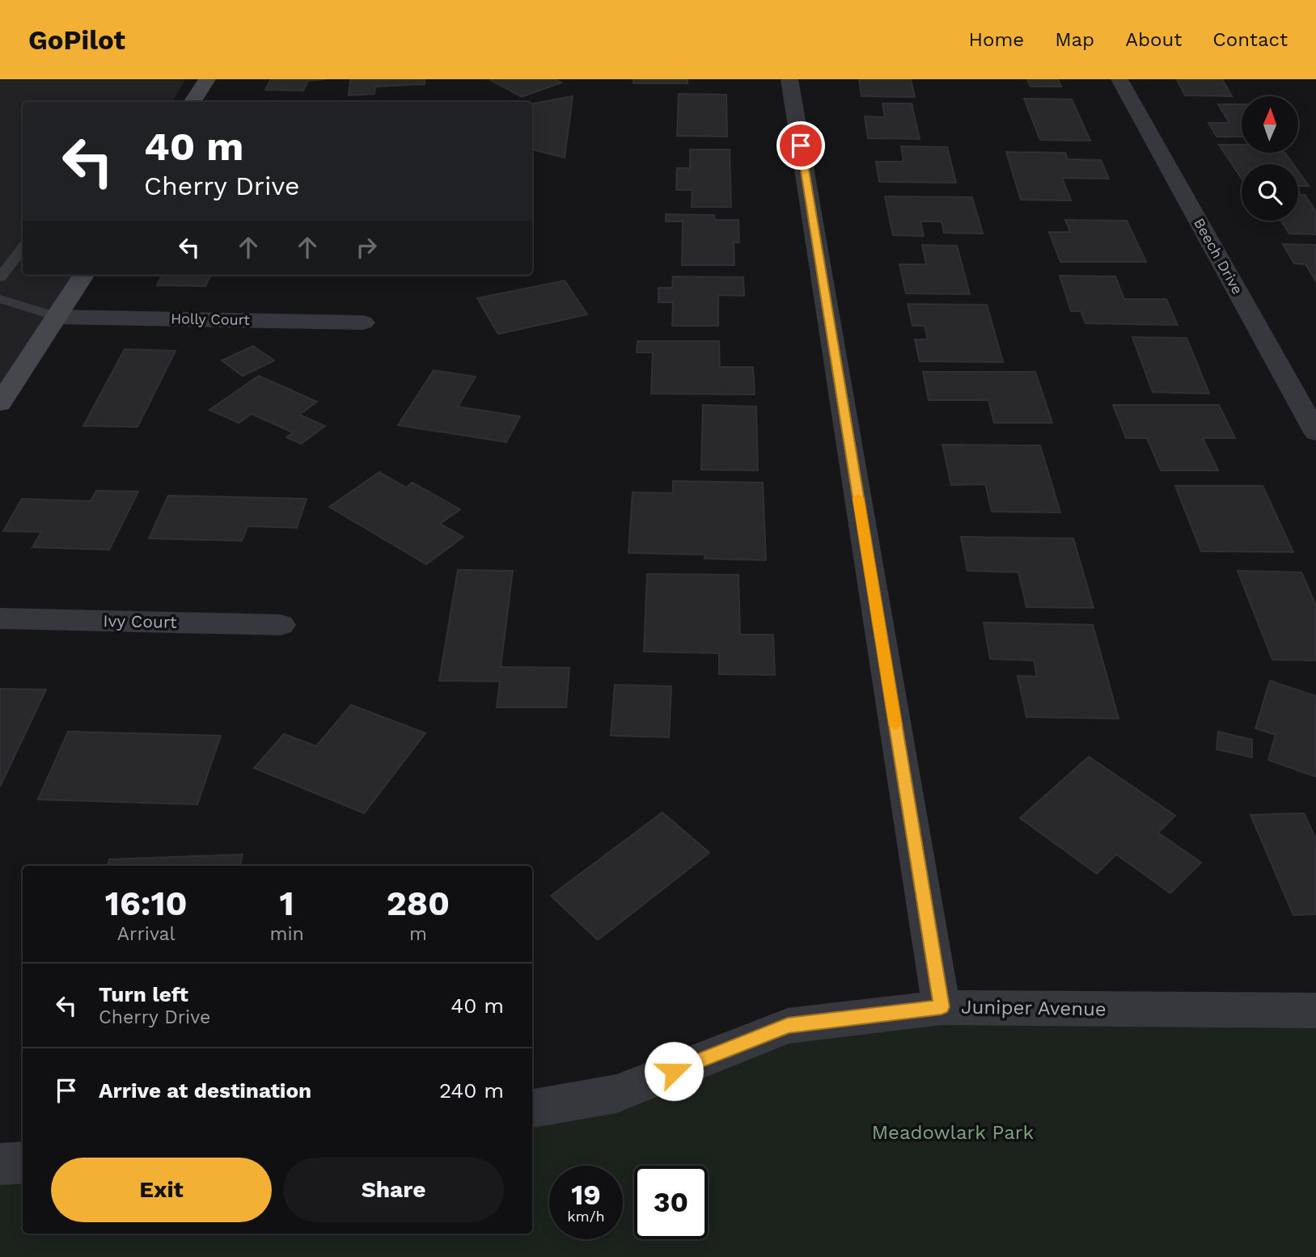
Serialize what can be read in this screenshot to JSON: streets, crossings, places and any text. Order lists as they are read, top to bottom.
{
  "streets": {
    "street": [
      "Beech Drive",
      "Holly Court",
      "Ivy Court",
      "Juniper Avenue"
    ]
  },
  "parks": ["Meadowlark Park"],
  "north": "top",
  "page": {
    "header": "GoPilot",
    "nav": [
      "Home",
      "Map",
      "About",
      "Contact"
    ],
    "turn": ["40 m", "Cherry Drive"],
    "eta": [
      "16:10",
      "Arrival",
      "1",
      "min",
      "280",
      "m"
    ],
    "list": [
      {
        "name": "Turn left",
        "note": "Cherry Drive",
        "value": "40 m"
      },
      {
        "name": "Arrive at destination",
        "value": "240 m"
      }
    ],
    "buttons": ["Exit", "Share"],
    "speed": "19 km/h",
    "limit": "30"
  }
}
